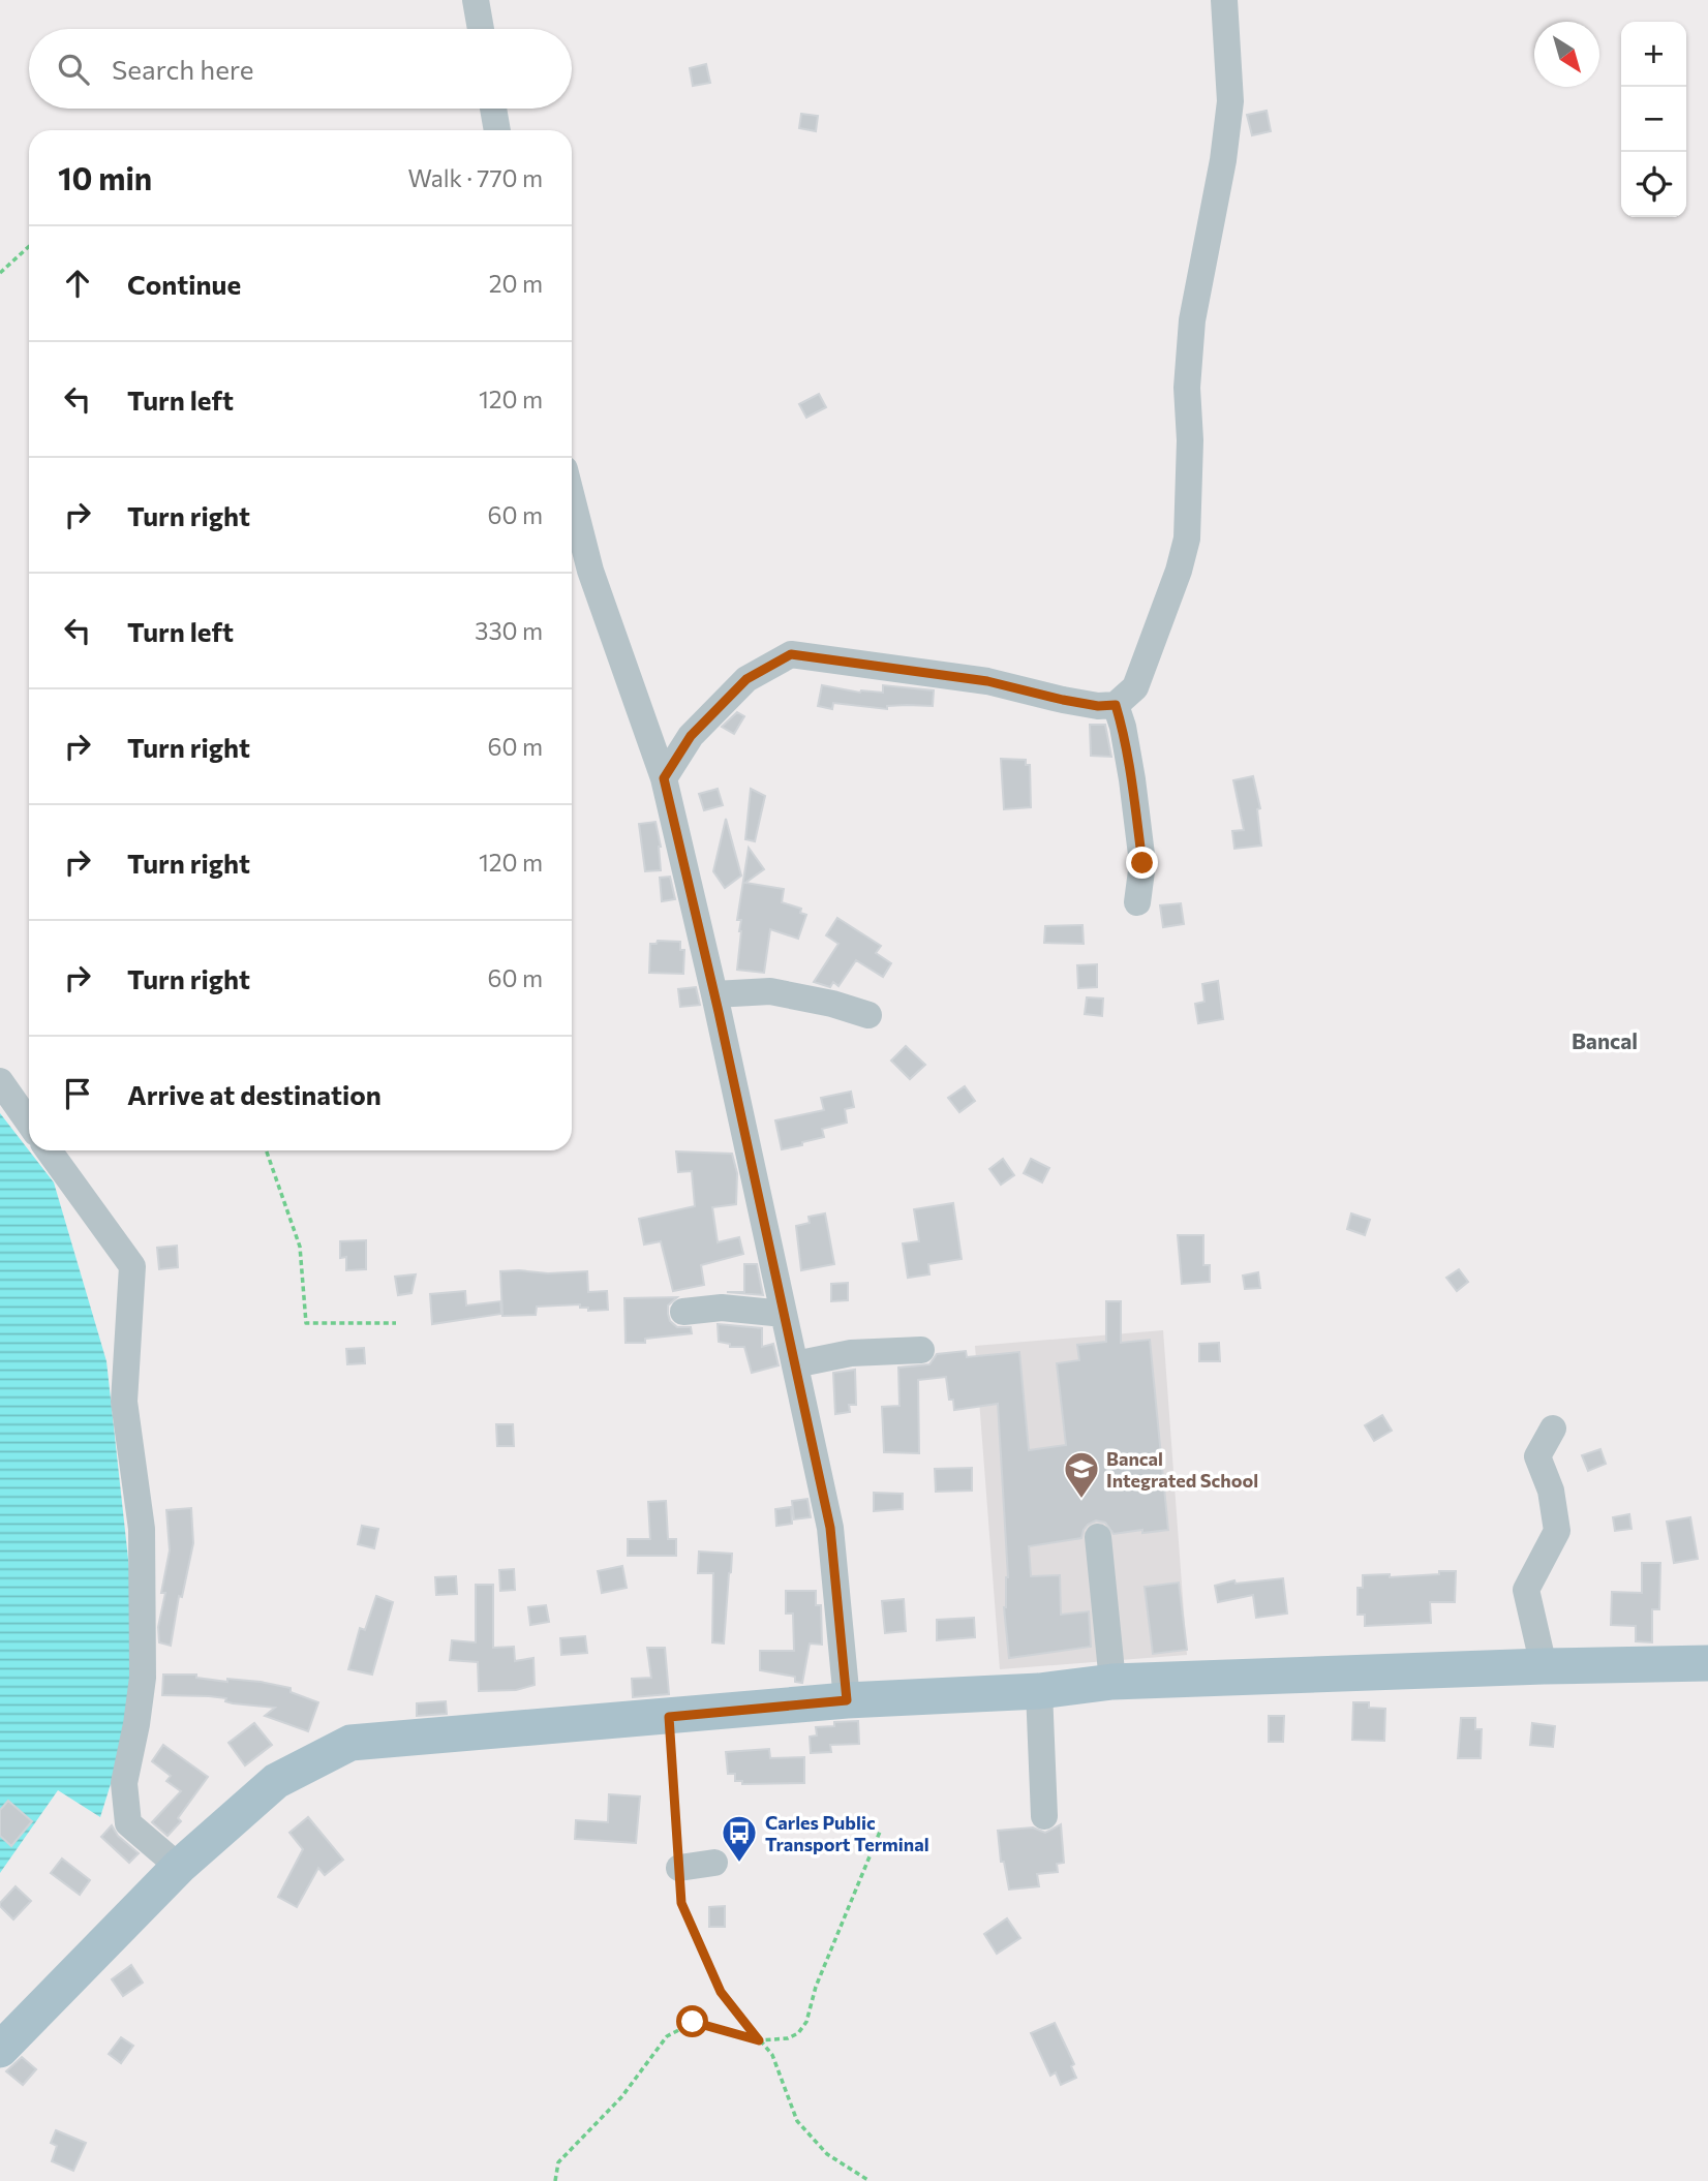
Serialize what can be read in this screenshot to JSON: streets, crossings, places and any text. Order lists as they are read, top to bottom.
{
  "districts": ["Bancal"],
  "places": {
    "school or university": ["Bancal Integrated School"],
    "bus stop": ["Carles Public Transport Terminal"]
  },
  "north": "bottom right",
  "page": {
    "map_buttons": ["+", "−"],
    "search": "Search here",
    "heading": ["10 min", "Walk · 770 m"],
    "list": [
      ["Continue", "20 m"],
      ["Turn left", "120 m"],
      ["Turn right", "60 m"],
      ["Turn left", "330 m"],
      ["Turn right", "60 m"],
      ["Turn right", "120 m"],
      ["Turn right", "60 m"],
      "Arrive at destination"
    ]
  }
}
